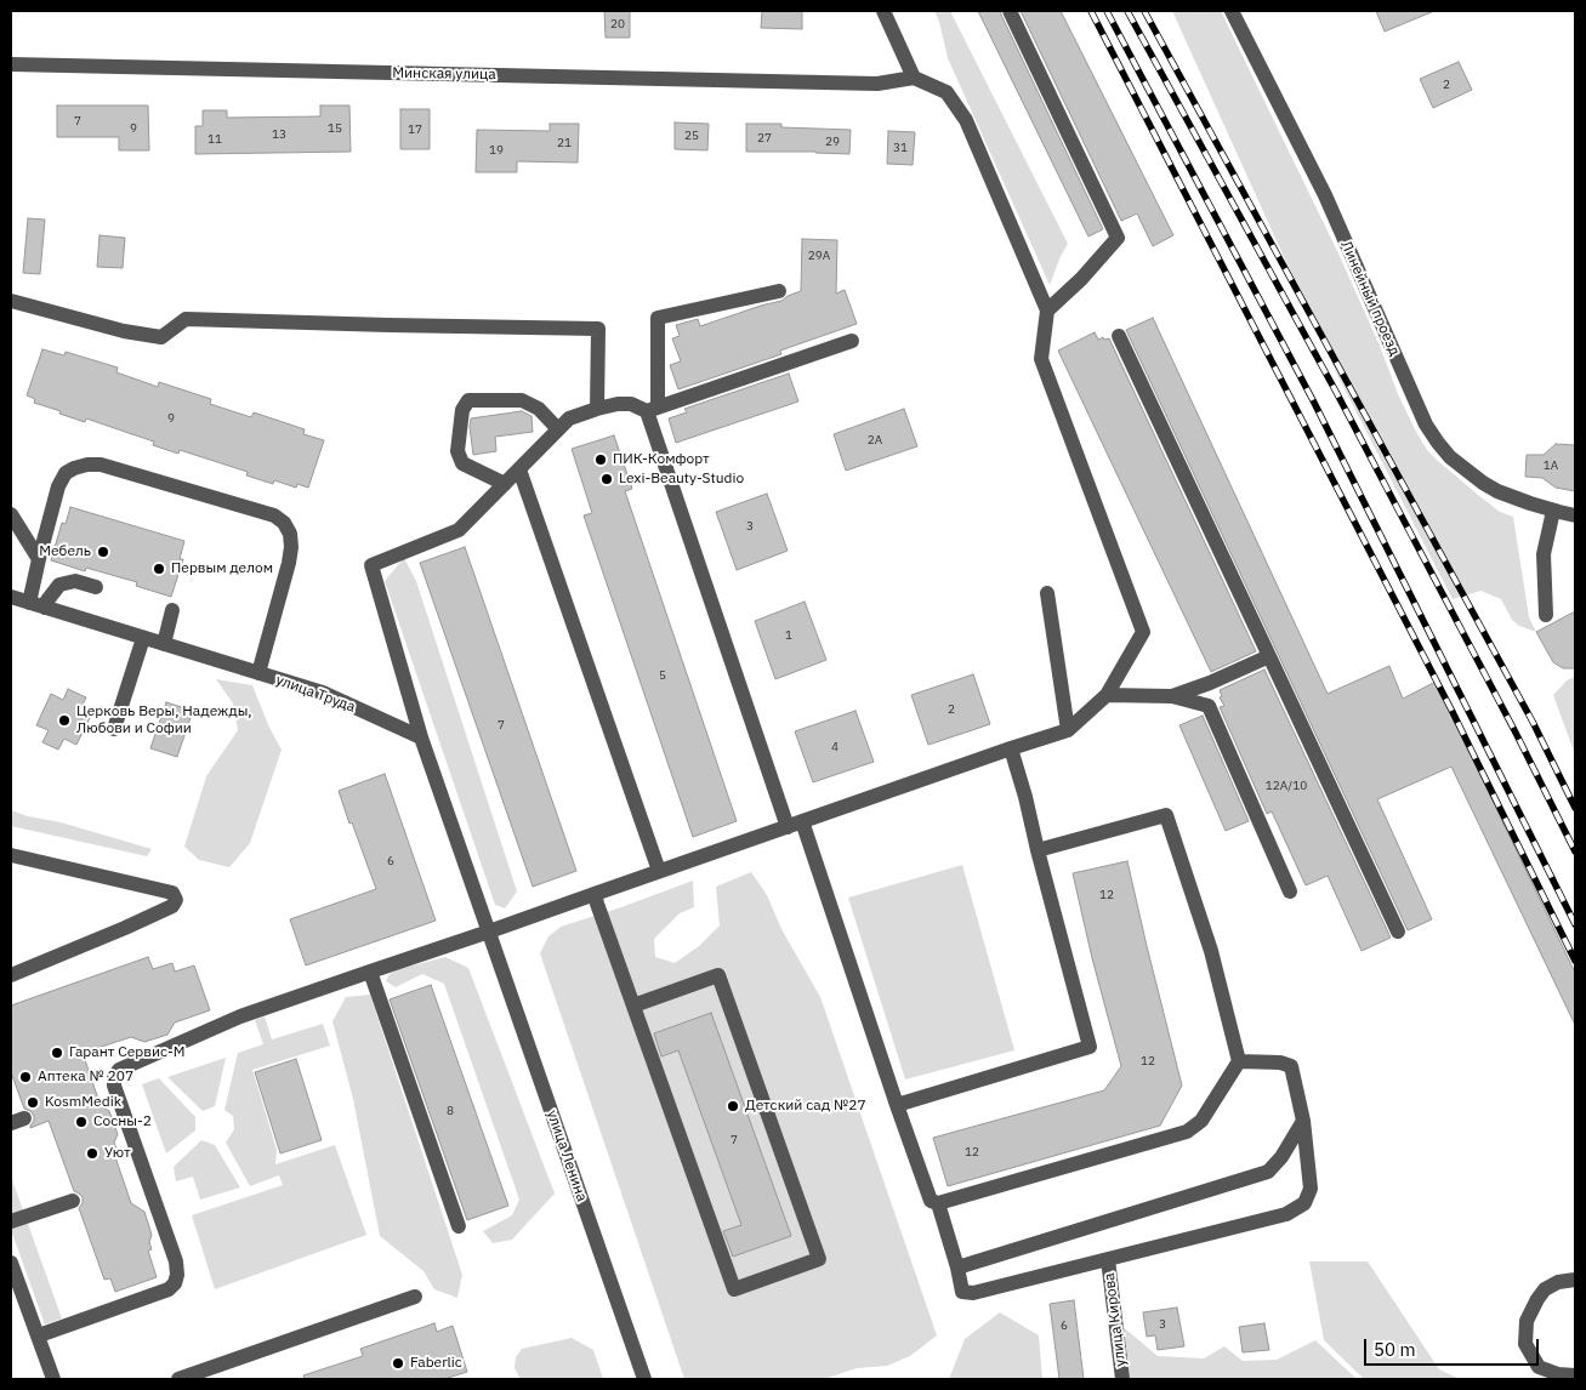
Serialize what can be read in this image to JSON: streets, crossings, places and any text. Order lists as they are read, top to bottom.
{
  "streets": {
    "street": [
      "Минская улица",
      "Линейный проезд",
      "улица Труда",
      "улица Ленина",
      "улица Кирова"
    ]
  },
  "places": [
    "ПИК-Комфорт",
    "Lexi-Beauty-Studio",
    "Мебель",
    "Первым делом",
    "Церковь Веры, Надежды, Любови и Софии",
    "Гарант Сервис-М",
    "Аптека № 207",
    "KosmMedik",
    "Детский сад №27",
    "Сосны-2",
    "Уют",
    "Faberlic"
  ],
  "house_numbers": [
    "20",
    "2",
    "7",
    "9",
    "15",
    "17",
    "13",
    "25",
    "27",
    "11",
    "29",
    "21",
    "31",
    "19",
    "29А",
    "9",
    "2А",
    "1А",
    "3",
    "1",
    "5",
    "2",
    "7",
    "4",
    "12А/10",
    "6",
    "12",
    "12",
    "8",
    "7",
    "12",
    "3",
    "6"
  ],
  "scale_bar": "50 m"
}
